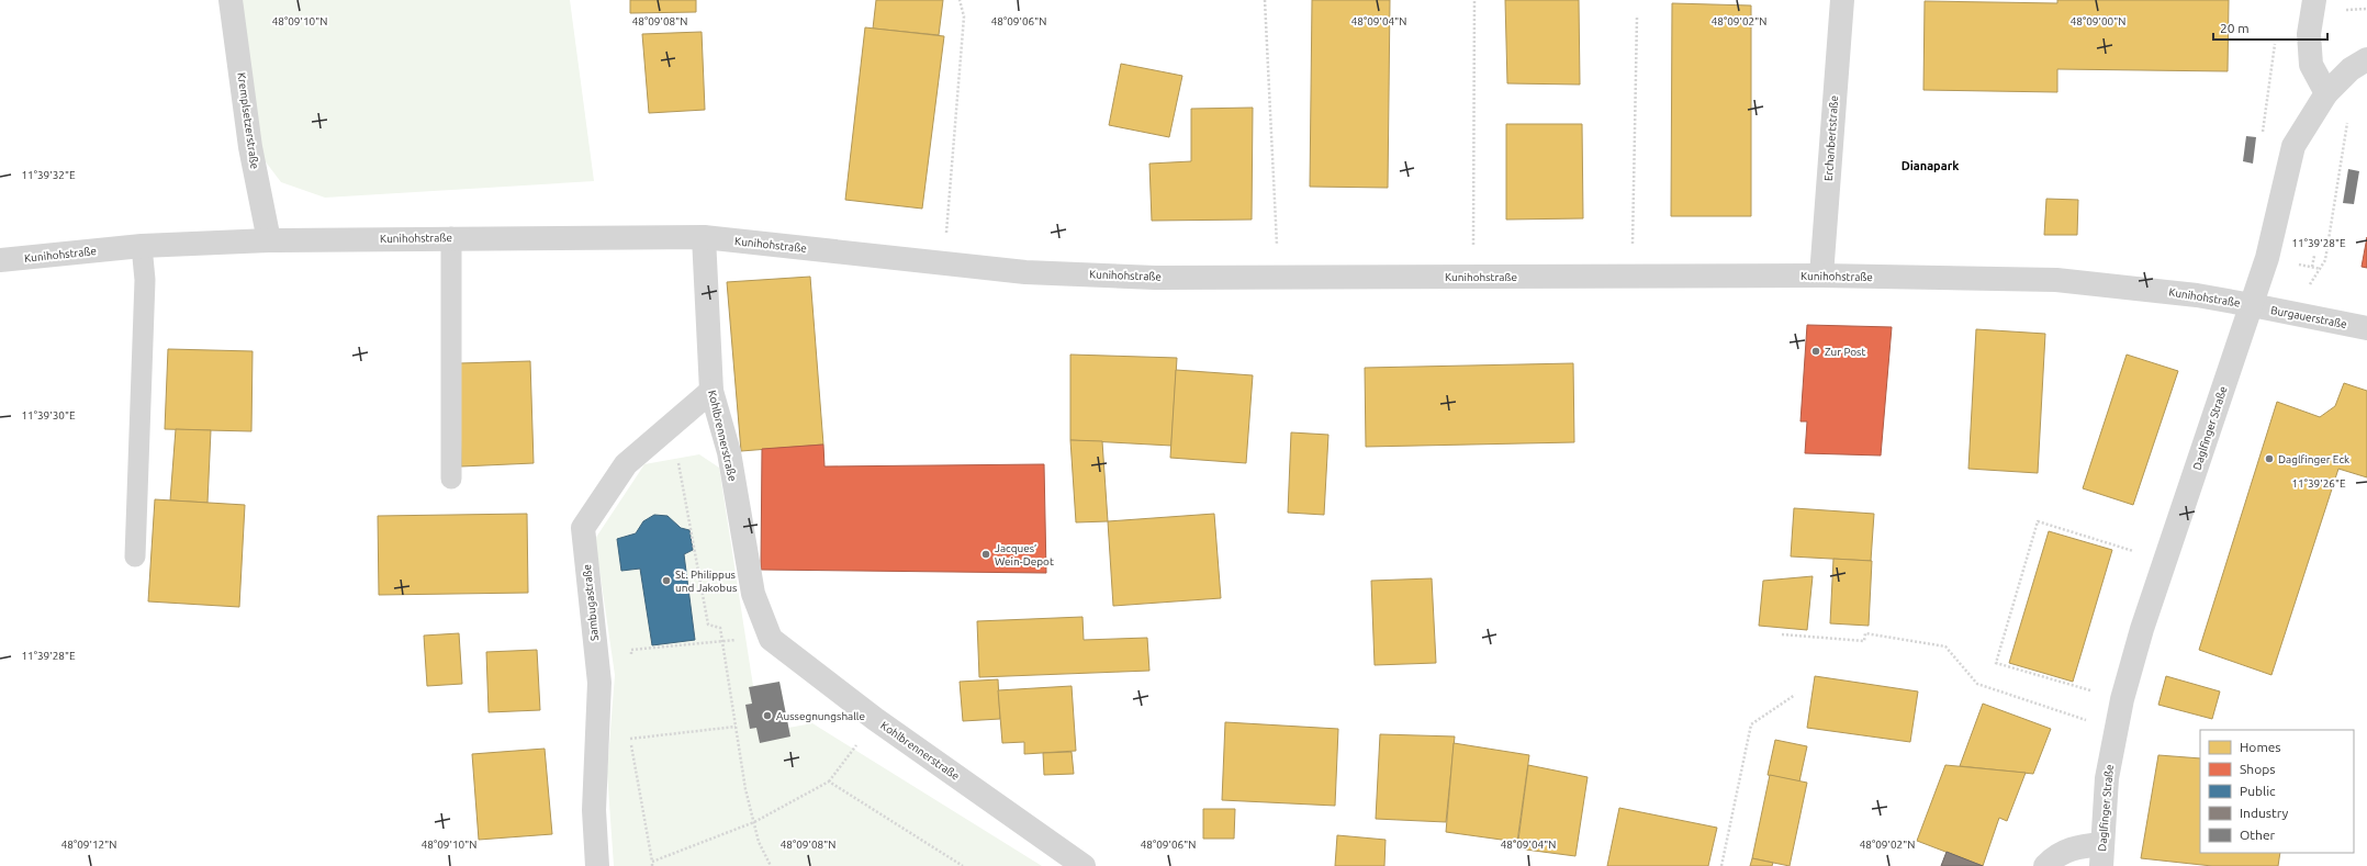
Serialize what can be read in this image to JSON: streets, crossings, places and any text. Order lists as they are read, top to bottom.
{
  "streets": {
    "street": [
      "Kremplsetzerstraße",
      "Erchanbertstraße",
      "Kunihohstraße",
      "Burgauerstraße",
      "Daglfinger Straße",
      "Kohlbrennerstraße",
      "Sambugastraße"
    ]
  },
  "crossings": [
    ["Kremplsetzerstraße", "Kunihohstraße"],
    ["Erchanbertstraße", "Kunihohstraße"],
    ["Kunihohstraße", "Burgauerstraße"],
    ["Kunihohstraße", "Daglfinger Straße"],
    ["Kunihohstraße", "Kohlbrennerstraße"],
    ["Burgauerstraße", "Daglfinger Straße"],
    ["Kohlbrennerstraße", "Sambugastraße"]
  ],
  "districts": ["Dianapark"],
  "places": [
    "Zur Post",
    "Daglfinger Eck",
    "Jacques’ Wein-Depot",
    "St. Philippus und Jakobus",
    "Aussegnungshalle"
  ],
  "legend": [
    "Homes",
    "Shops",
    "Public",
    "Industry",
    "Other"
  ],
  "scale_bar": "20 m",
  "coordinates": [
    "48°09'10\"N",
    "48°09'08\"N",
    "48°09'06\"N",
    "48°09'04\"N",
    "48°09'02\"N",
    "48°09'00\"N",
    "11°39'32\"E",
    "11°39'28\"E",
    "11°39'30\"E",
    "11°39'26\"E",
    "48°09'12\"N"
  ]
}
